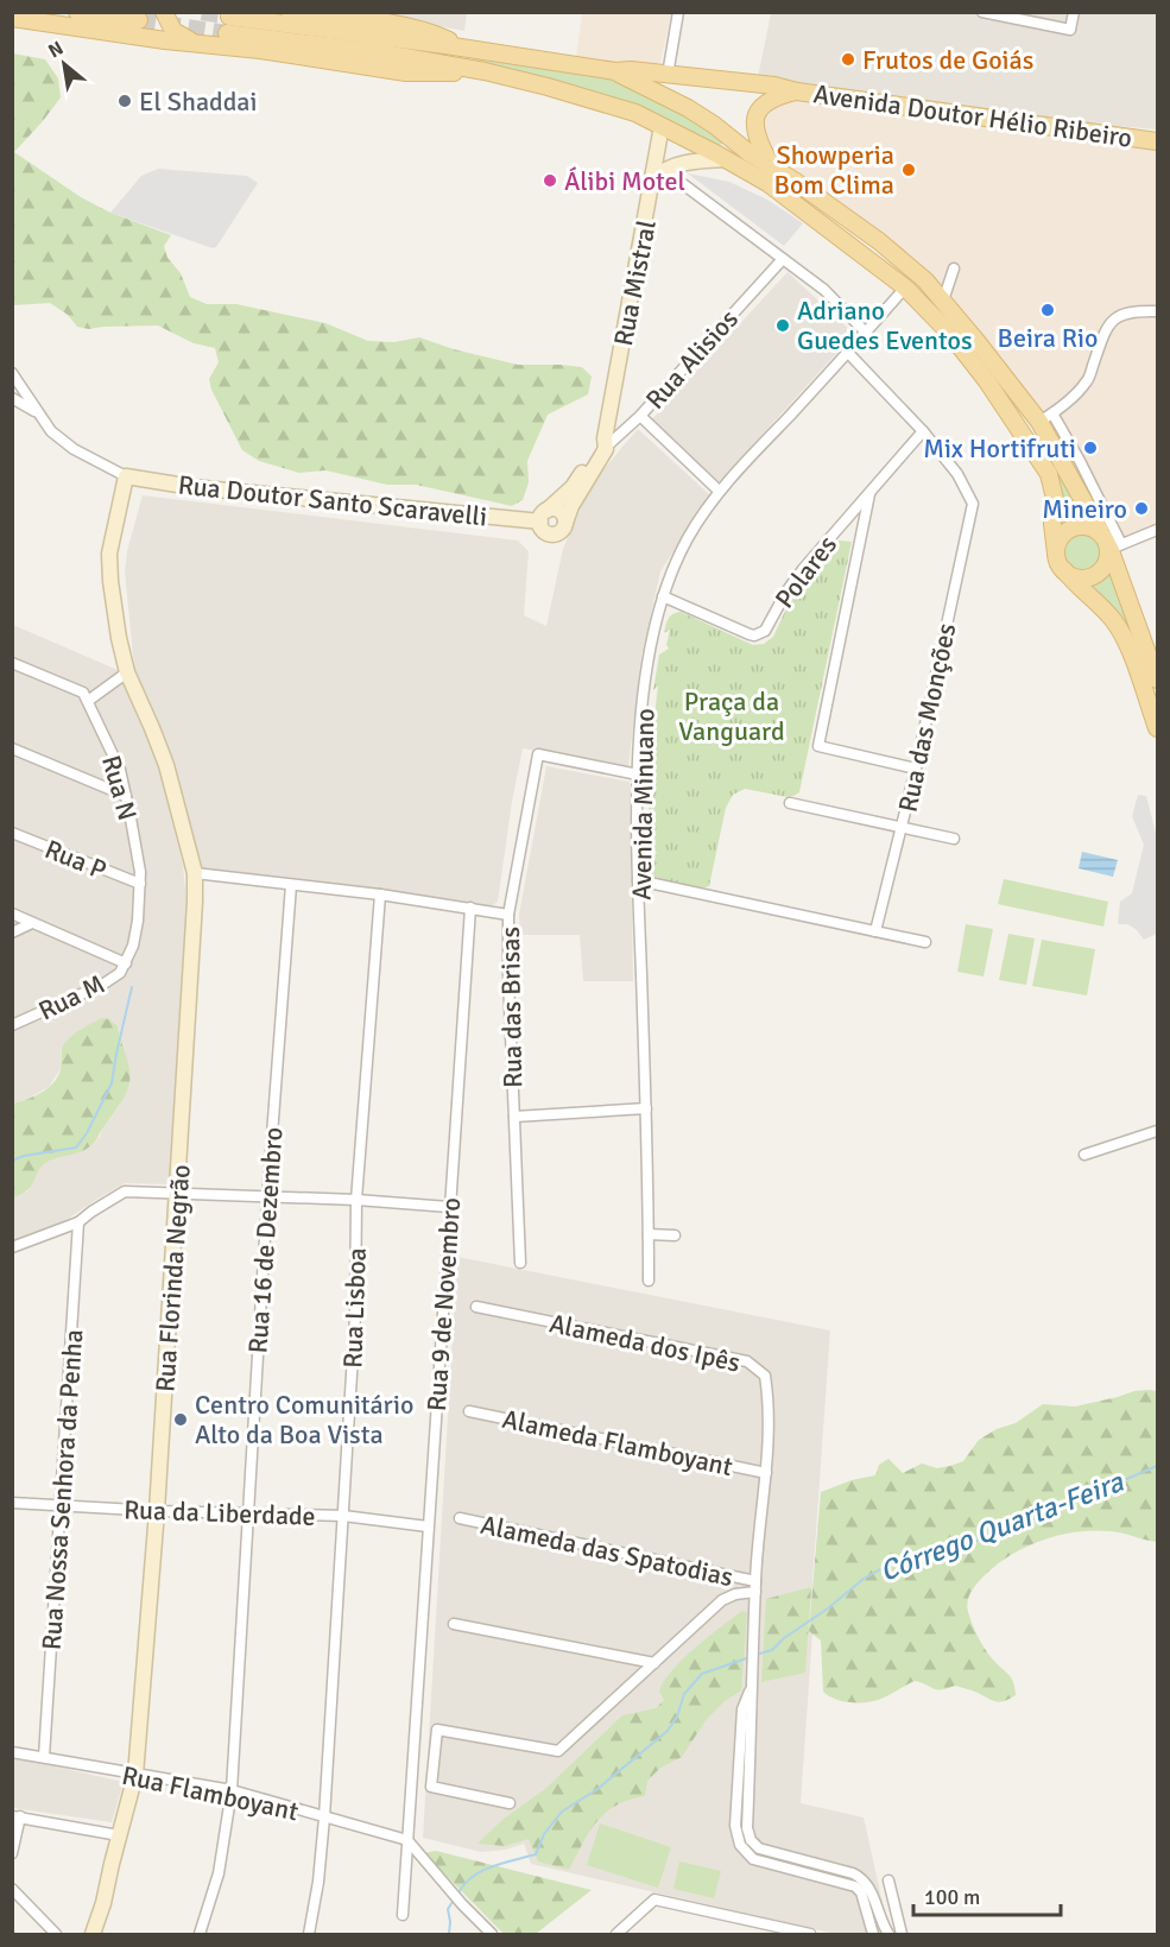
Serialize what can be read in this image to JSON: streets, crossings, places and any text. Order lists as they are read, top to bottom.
{
  "streets": {
    "main road": ["Avenida Doutor Hélio Ribeiro"],
    "street": [
      "Rua Mistral",
      "Rua Alisios",
      "Rua Doutor Santo Scaravelli",
      "Polares",
      "Rua das Monções",
      "Rua N",
      "Avenida Minuano",
      "Rua P",
      "Rua M",
      "Rua das Brisas",
      "Rua 16 de Dezembro",
      "Rua Florinda Negrão",
      "Rua 9 de Novembro",
      "Rua Lisboa",
      "Alameda dos Ipês",
      "Alameda Flamboyant",
      "Rua Nossa Senhora da Penha",
      "Rua da Liberdade",
      "Alameda das Spatodias",
      "Rua Flamboyant"
    ]
  },
  "crossings": [
    ["Rua Mistral", "Rua Alisios"],
    ["Rua Doutor Santo Scaravelli", "Rua Florinda Negrão"],
    ["Polares", "Rua das Monções"],
    ["Polares", "Avenida Minuano"],
    ["Rua N", "Rua P"],
    ["Rua N", "Rua M"],
    ["Avenida Minuano", "Rua das Brisas"],
    ["Rua 16 de Dezembro", "Rua da Liberdade"],
    ["Rua 16 de Dezembro", "Rua Flamboyant"],
    ["Rua Florinda Negrão", "Rua da Liberdade"],
    ["Rua Florinda Negrão", "Rua Flamboyant"],
    ["Rua 9 de Novembro", "Rua da Liberdade"],
    ["Rua 9 de Novembro", "Rua Flamboyant"],
    ["Rua Lisboa", "Rua da Liberdade"],
    ["Rua Lisboa", "Rua Flamboyant"],
    ["Alameda dos Ipês", "Alameda Flamboyant"],
    ["Alameda dos Ipês", "Alameda das Spatodias"],
    ["Rua Nossa Senhora da Penha", "Rua da Liberdade"],
    ["Rua Nossa Senhora da Penha", "Rua Flamboyant"]
  ],
  "water": ["Córrego Quarta-Feira"],
  "parks": ["Praça da Vanguard"],
  "places": [
    "Frutos de Goiás",
    "El Shaddai",
    "Showperia Bom Clima",
    "Álibi Motel",
    "Beira Rio",
    "Adriano Guedes Eventos",
    "Mix Hortifruti",
    "Mineiro",
    "Centro Comunitário Alto da Boa Vista"
  ],
  "scale_bar": "100 m",
  "north": "top left"
}
